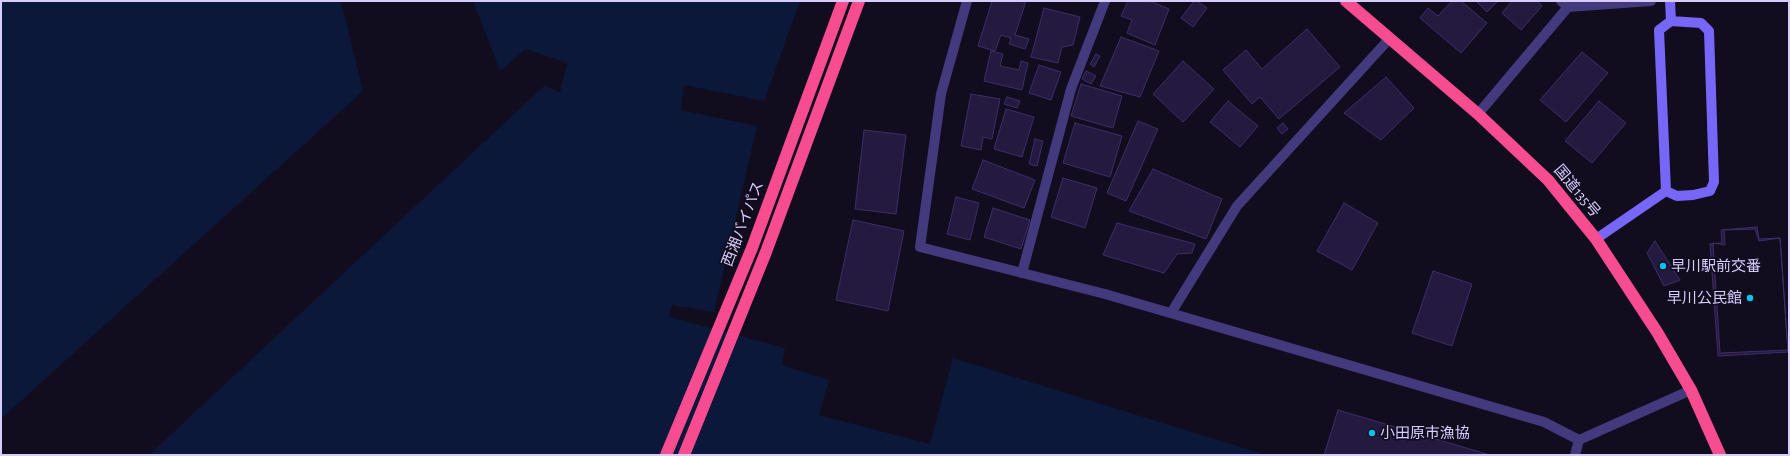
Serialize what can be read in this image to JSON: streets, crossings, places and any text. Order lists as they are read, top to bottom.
{
  "streets": {
    "highway": ["国道135号", "西湘バイパス"]
  },
  "places": ["早川駅前交番", "早川公民館", "小田原市漁協"]
}
